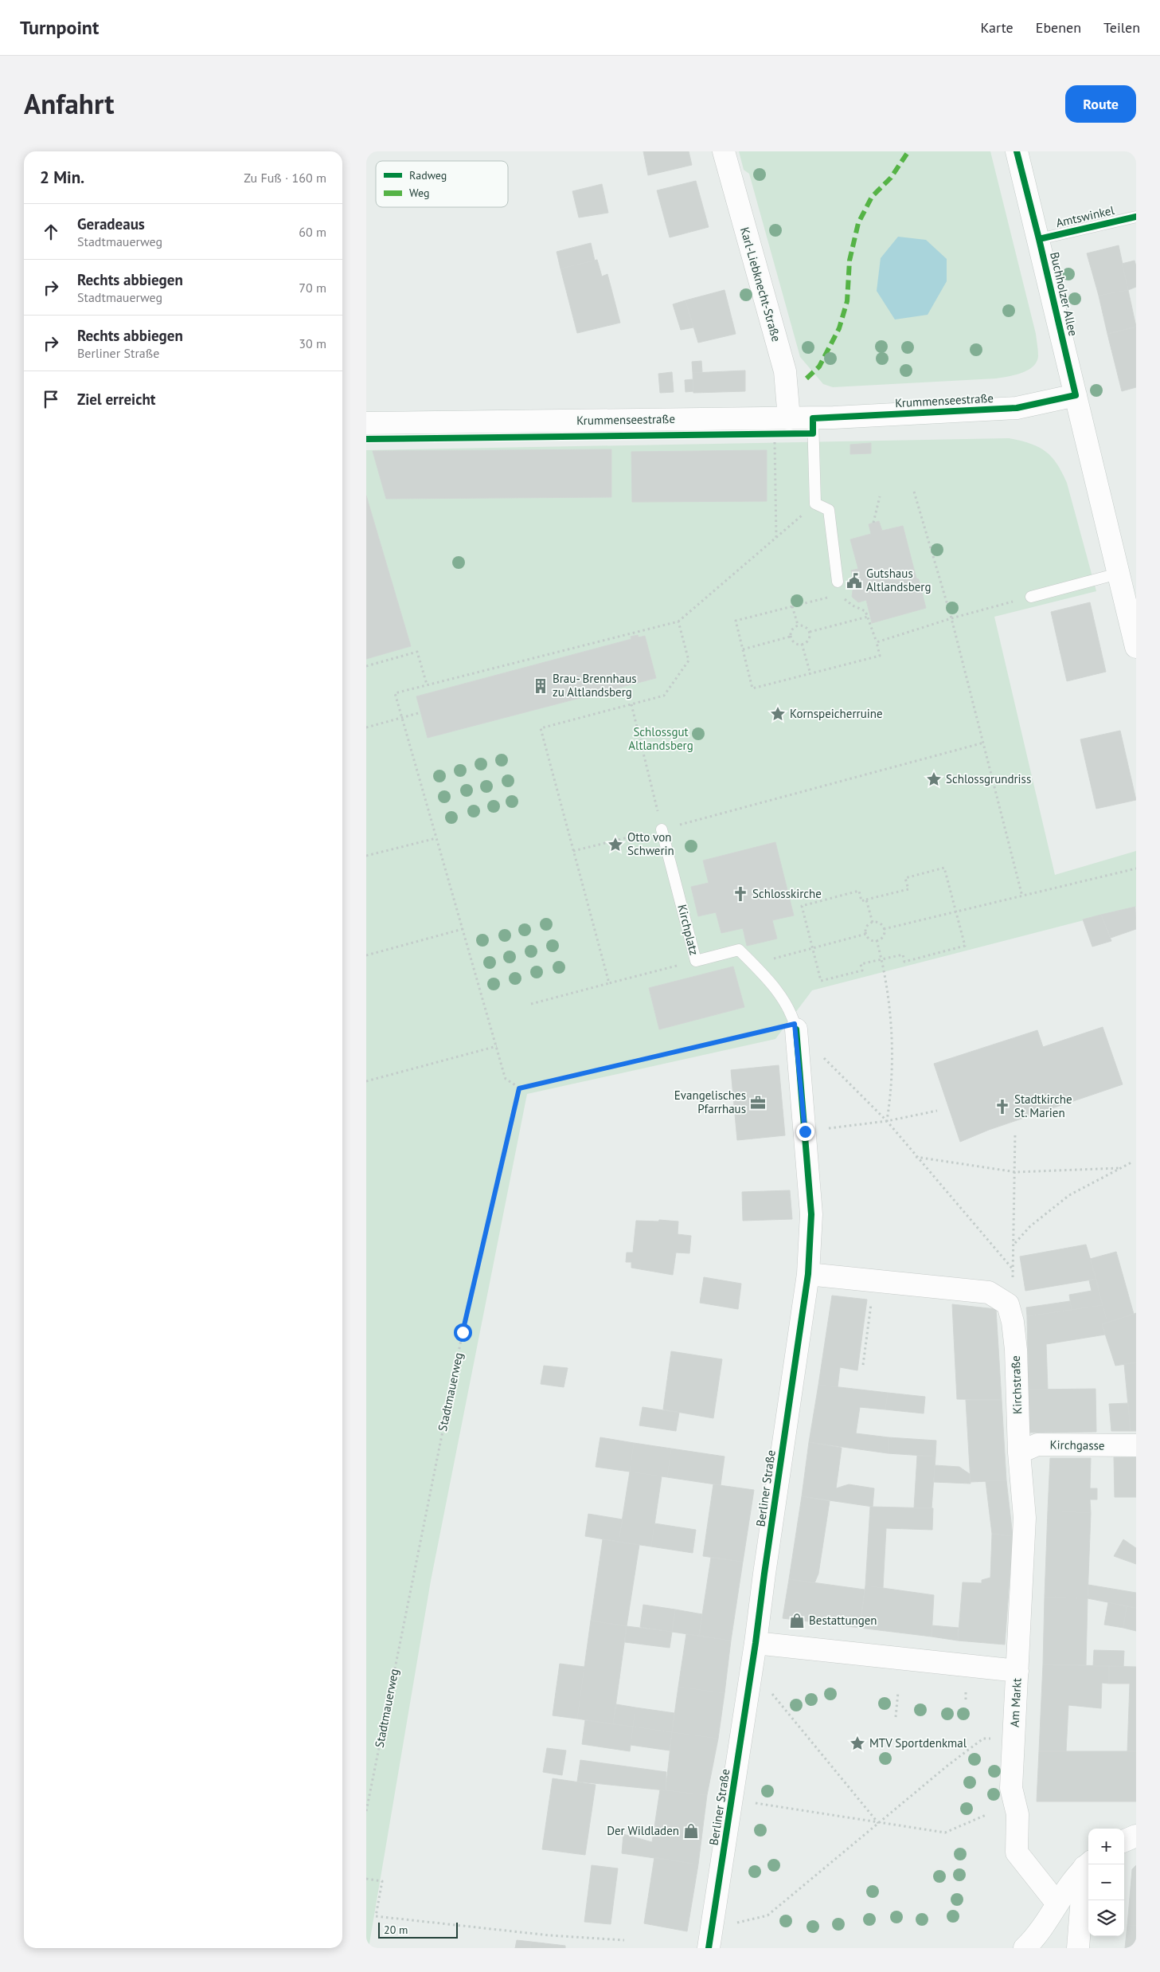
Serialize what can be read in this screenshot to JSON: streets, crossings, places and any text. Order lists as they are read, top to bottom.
{
  "streets": {
    "street": [
      "Karl-Liebknecht-Straße",
      "Buchholzer Allee",
      "Krummenseestraße",
      "Kirchstraße",
      "Kirchgasse",
      "Berliner Straße",
      "Am Markt"
    ],
    "lane": ["Amtswinkel", "Kirchplatz"],
    "path": ["Stadtmauerweg"]
  },
  "crossings": [
    ["Amtswinkel", "Buchholzer Allee"],
    ["Karl-Liebknecht-Straße", "Krummenseestraße"],
    ["Buchholzer Allee", "Krummenseestraße"],
    ["Kirchplatz", "Berliner Straße"],
    ["Kirchstraße", "Kirchgasse"],
    ["Kirchstraße", "Am Markt"],
    ["Berliner Straße", "Am Markt"]
  ],
  "parks": ["Schlossgut Altlandsberg"],
  "places": {
    "public building": ["Gutshaus Altlandsberg"],
    "building": ["Brau- Brennhaus zu Altlandsberg"],
    "place": [
      "Kornspeicherruine",
      "Schlossgrundriss",
      "Otto von Schwerin",
      "MTV Sportdenkmal"
    ],
    "church": ["Schlosskirche", "Stadtkirche St. Marien"],
    "office": ["Evangelisches Pfarrhaus"],
    "shop": ["Bestattungen", "Der Wildladen"]
  },
  "legend": ["Radweg", "Weg"],
  "scale_bar": "20 m",
  "page": {
    "header": "Turnpoint",
    "nav": ["Karte", "Ebenen", "Teilen"],
    "title": "Anfahrt",
    "buttons": "Route",
    "heading": ["2 Min.", "Zu Fuß · 160 m"],
    "list": [
      ["Geradeaus", "Stadtmauerweg", "60 m"],
      ["Rechts abbiegen", "Stadtmauerweg", "70 m"],
      ["Rechts abbiegen", "Berliner Straße", "30 m"],
      "Ziel erreicht"
    ],
    "map_buttons": ["+", "−"],
    "scale": "20 m"
  }
}
